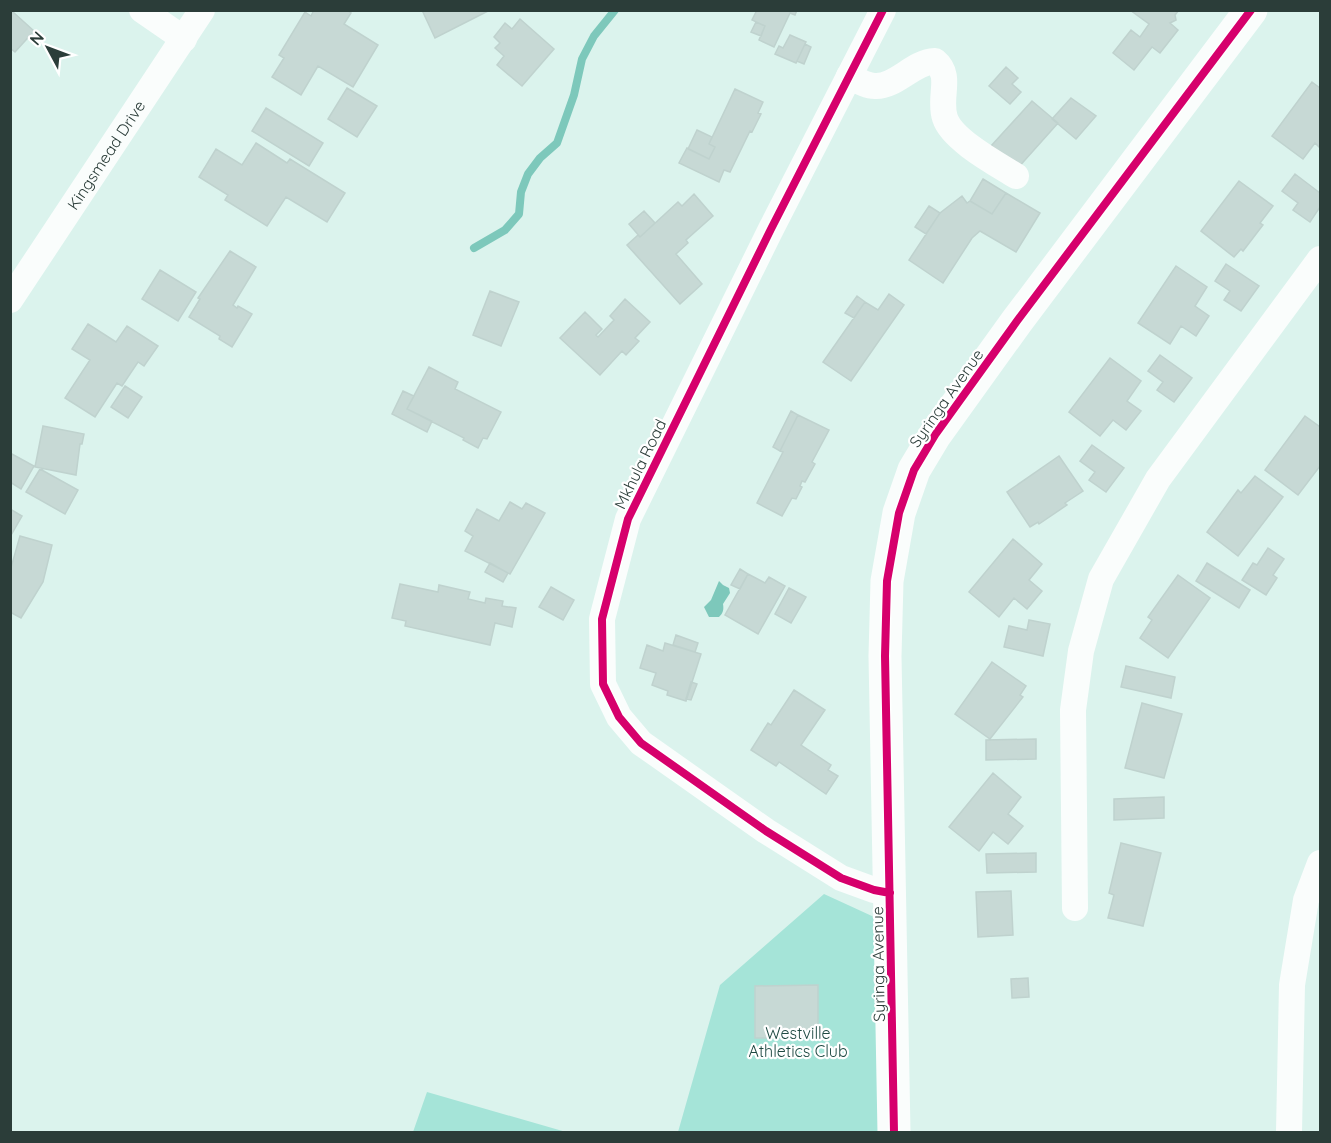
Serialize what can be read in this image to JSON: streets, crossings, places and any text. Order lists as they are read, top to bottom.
{
  "streets": {
    "street": ["Kingsmead Drive", "Syringa Avenue", "Mkhula Road"]
  },
  "crossings": [
    ["Syringa Avenue", "Mkhula Road"]
  ],
  "parks": ["Westville Athletics Club"],
  "north": "top left"
}
